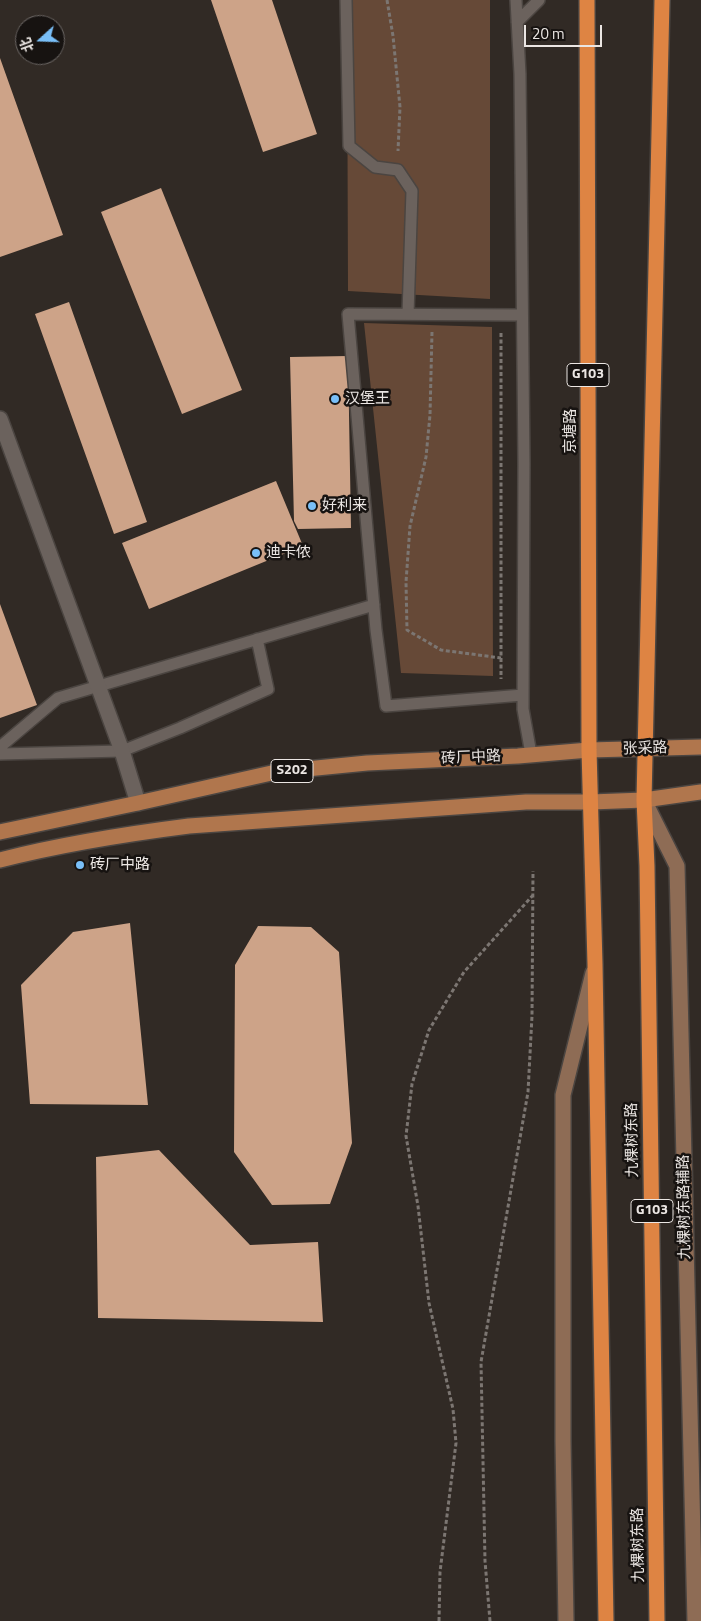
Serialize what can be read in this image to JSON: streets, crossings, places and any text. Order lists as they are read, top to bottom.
{
  "streets": {
    "highway": ["G103", "京塘路", "九棵树东路"],
    "main road": ["张采路", "砖厂中路", "S202"],
    "street": ["九棵树东路辅路"]
  },
  "crossings": [
    ["G103", "京塘路"],
    ["G103", "张采路"],
    ["G103", "九棵树东路"],
    ["京塘路", "张采路"],
    ["京塘路", "砖厂中路"],
    ["张采路", "砖厂中路"],
    ["张采路", "九棵树东路"],
    ["九棵树东路", "九棵树东路辅路"]
  ],
  "places": [
    "汉堡王",
    "好利来",
    "迪卡侬",
    "砖厂中路"
  ],
  "scale_bar": "20 m",
  "north": "left"
}
